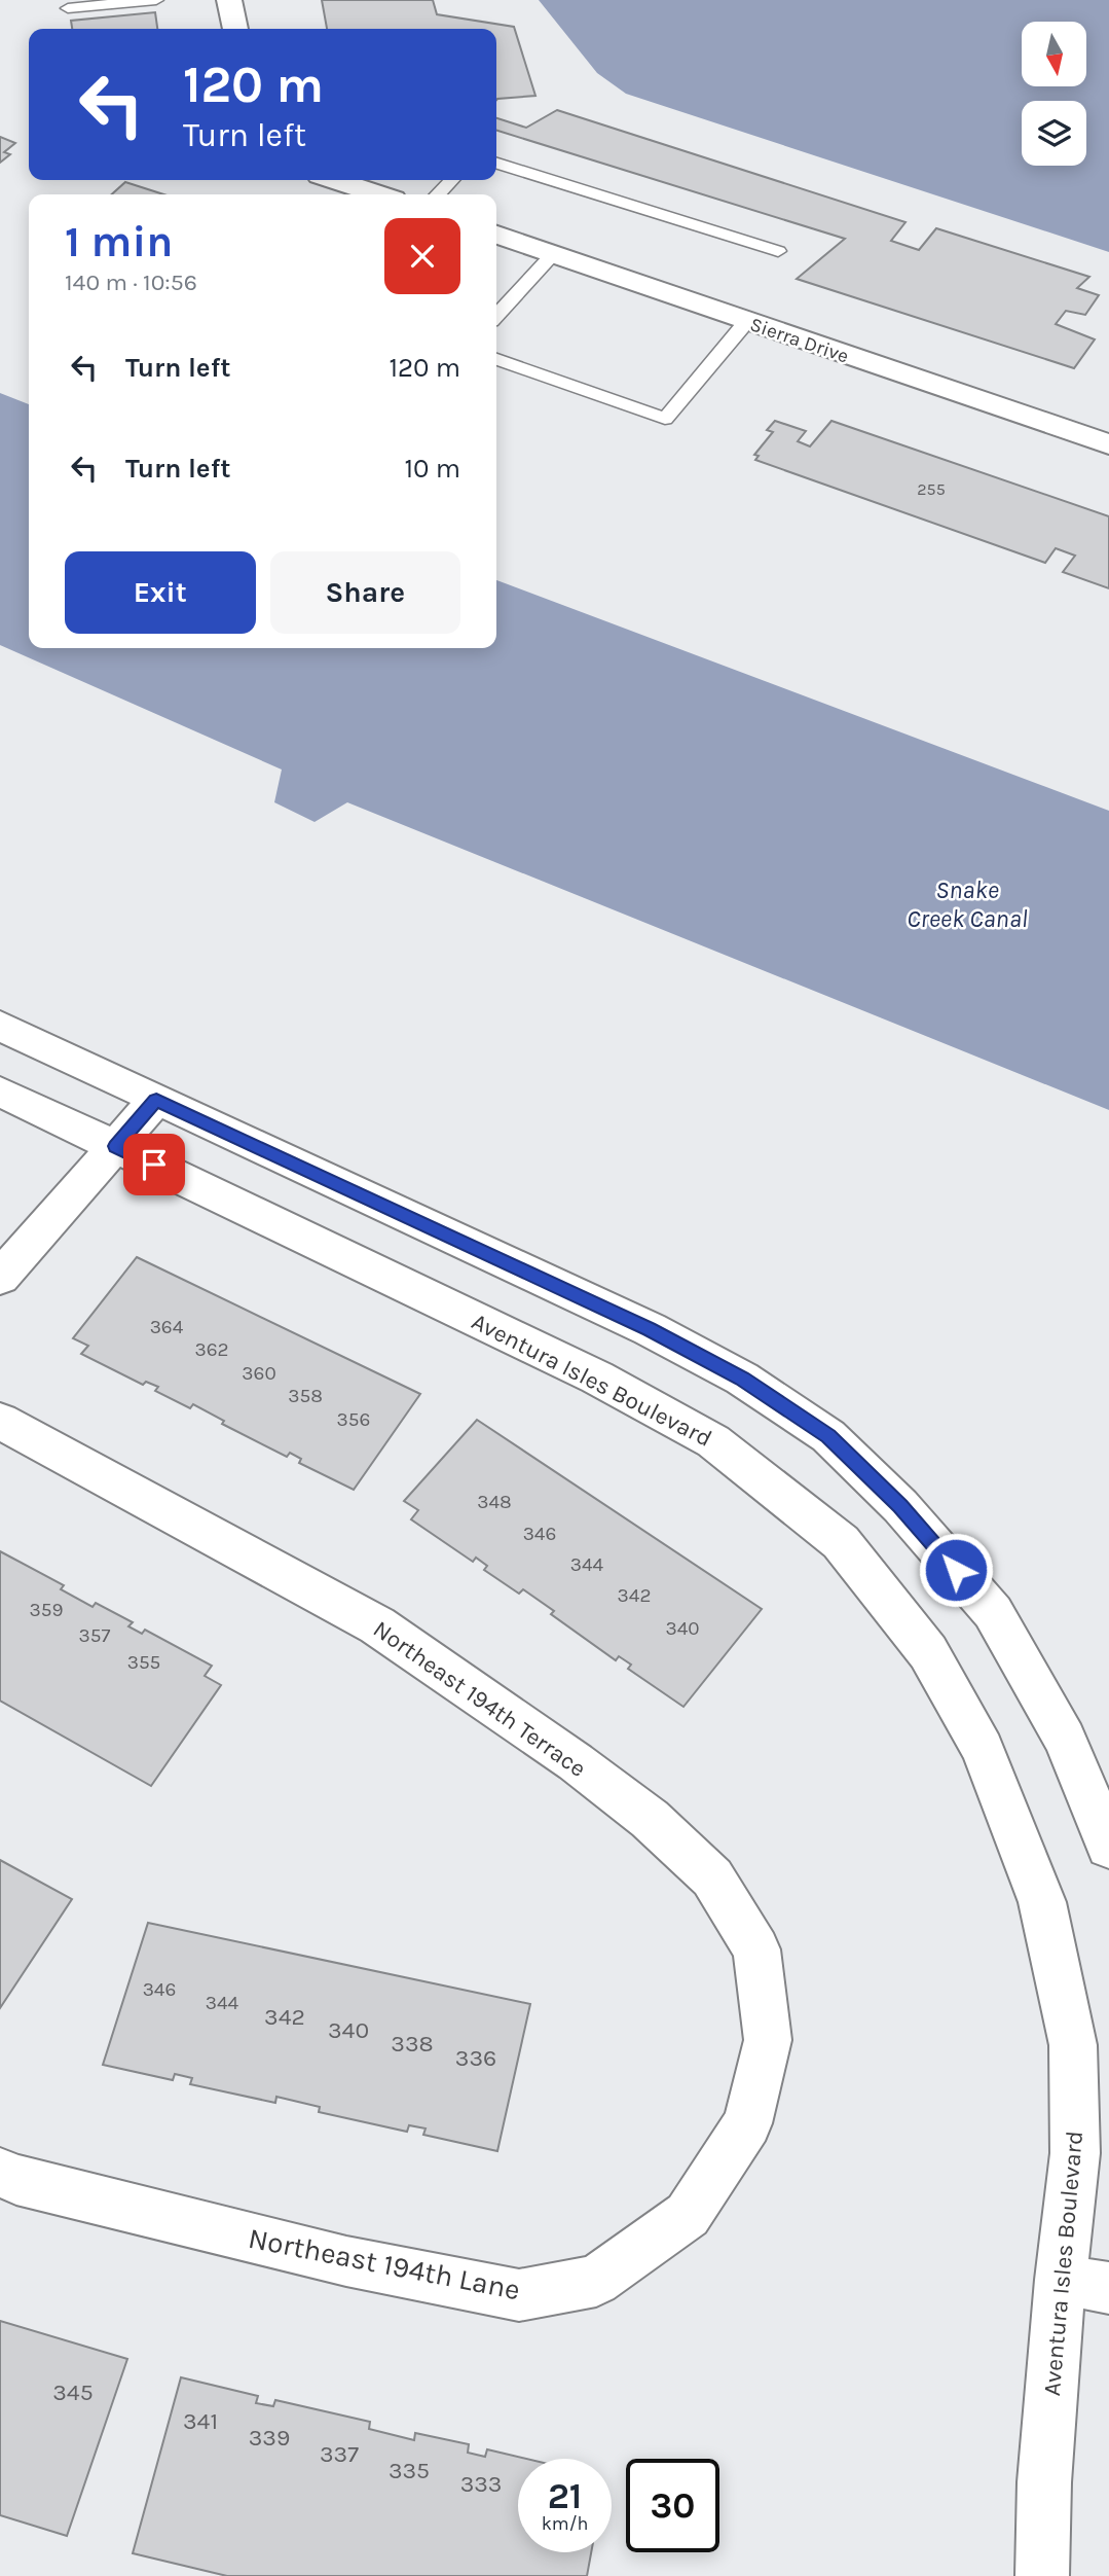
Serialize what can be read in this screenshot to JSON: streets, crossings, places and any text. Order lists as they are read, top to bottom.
{
  "streets": {
    "street": [
      "Sierra Drive",
      "Aventura Isles Boulevard",
      "Northeast 194th Terrace",
      "Northeast 194th Lane"
    ]
  },
  "crossings": [
    ["Northeast 194th Terrace", "Northeast 194th Lane"]
  ],
  "water": ["Snake Creek Canal"],
  "house_numbers": [
    "255",
    "364",
    "362",
    "360",
    "358",
    "356",
    "348",
    "346",
    "344",
    "342",
    "359",
    "340",
    "357",
    "355",
    "346",
    "344",
    "342",
    "340",
    "338",
    "336",
    "345",
    "341",
    "339",
    "337",
    "335",
    "333"
  ],
  "north": "bottom",
  "page": {
    "turn": ["120 m", "Turn left"],
    "heading": ["1 min", "140 m · 10:56"],
    "list": [
      {
        "name": "Turn left",
        "value": "120 m"
      },
      {
        "name": "Turn left",
        "value": "10 m"
      }
    ],
    "buttons": ["Exit", "Share"],
    "speed": "21 km/h",
    "limit": "30"
  }
}
